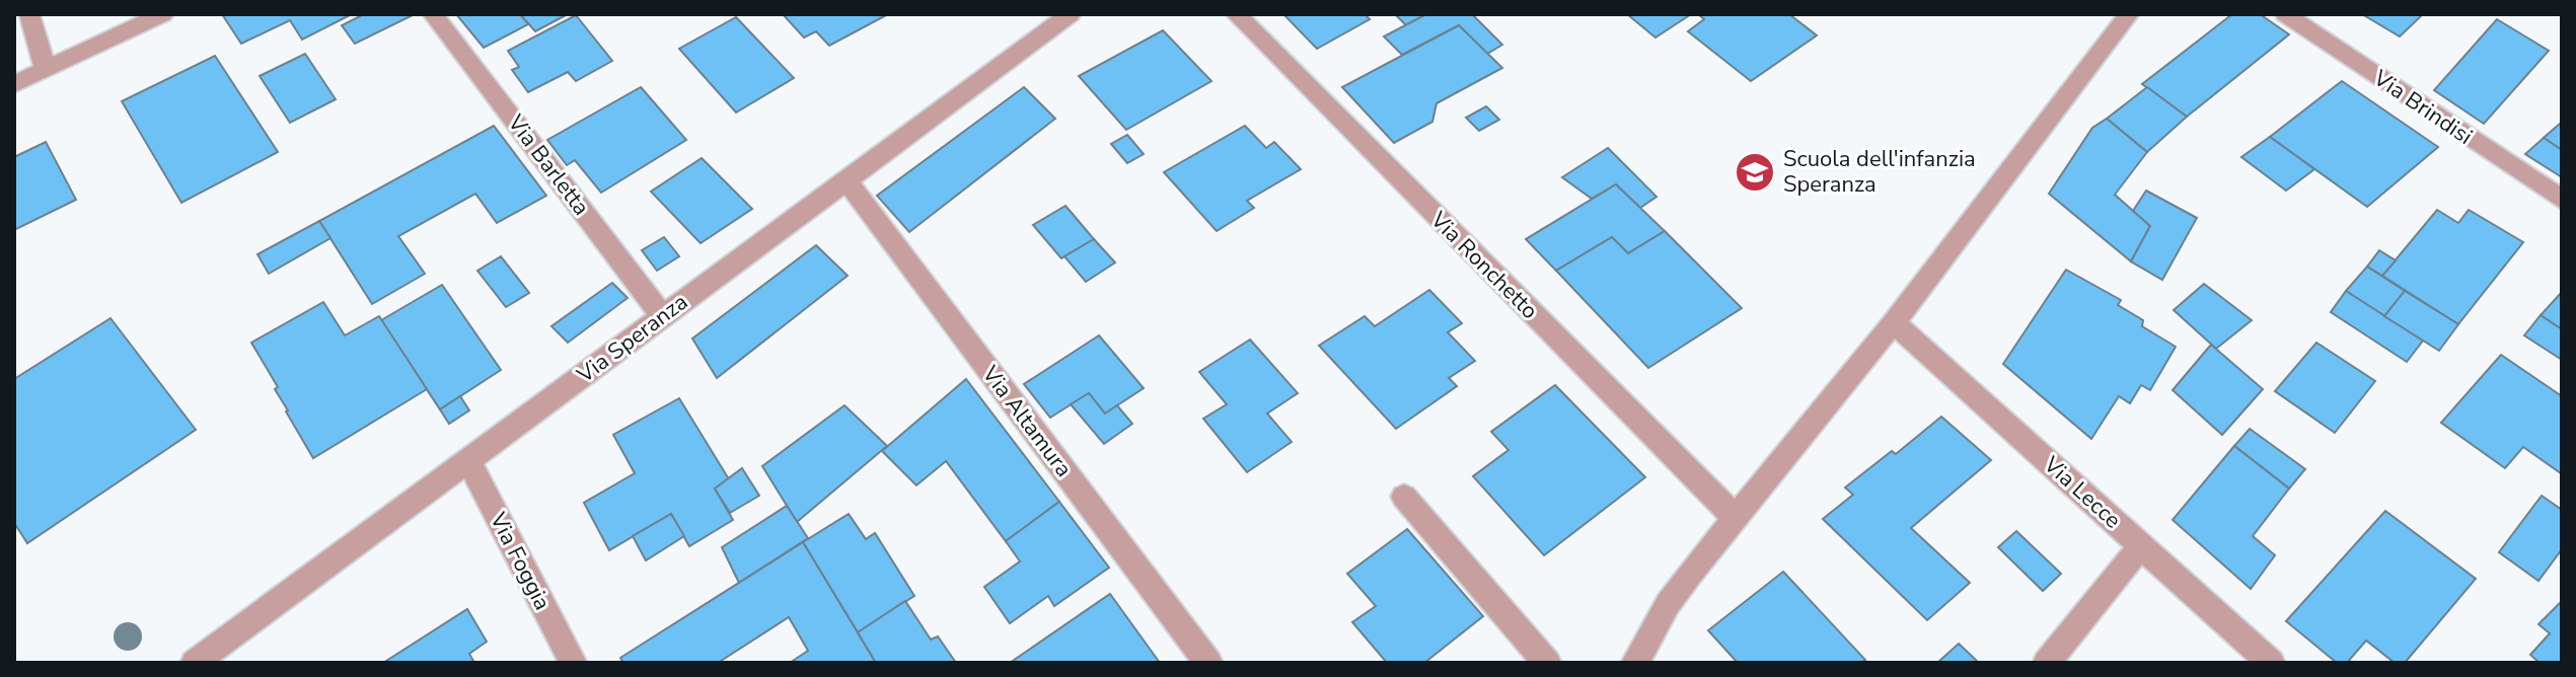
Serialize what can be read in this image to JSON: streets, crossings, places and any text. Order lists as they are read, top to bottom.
{
  "streets": {
    "street": [
      "Via Brindisi",
      "Via Barletta",
      "Via Ronchetto",
      "Via Speranza",
      "Via Altamura",
      "Via Lecce",
      "Via Foggia"
    ]
  },
  "crossings": [
    ["Via Barletta", "Via Speranza"],
    ["Via Speranza", "Via Altamura"],
    ["Via Speranza", "Via Foggia"]
  ],
  "places": {
    "school or university": ["Scuola dell'infanzia Speranza"]
  }
}
